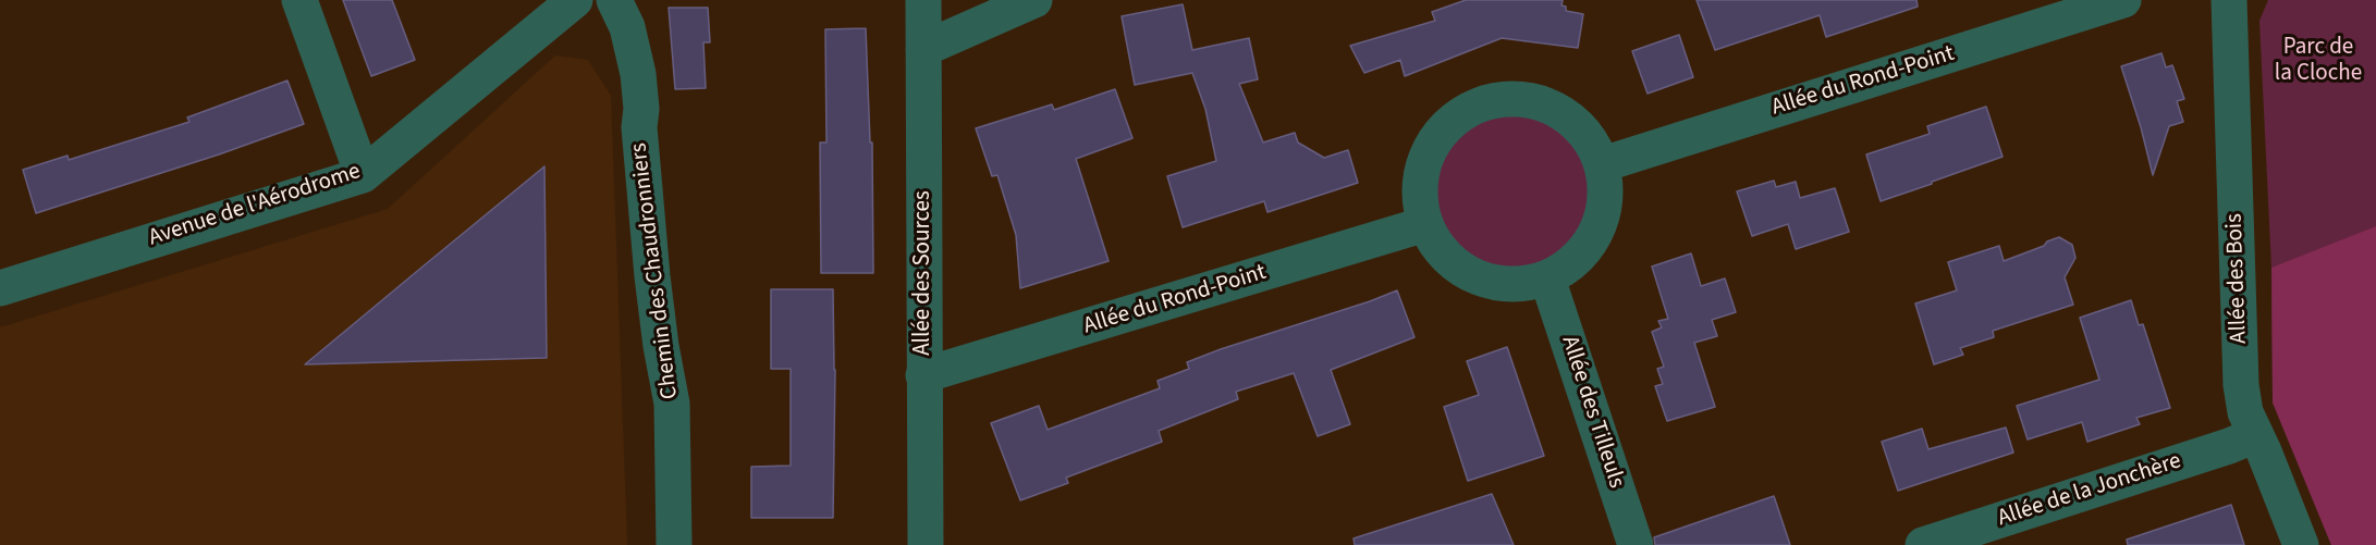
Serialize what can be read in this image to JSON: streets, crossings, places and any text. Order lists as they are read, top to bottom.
{
  "streets": {
    "street": [
      "Allée du Rond-Point",
      "Avenue de l'Aérodrome",
      "Chemin des Chaudronniers",
      "Allée des Sources",
      "Allée des Bois",
      "Allée des Tilleuls",
      "Allée de la Jonchère"
    ]
  },
  "crossings": [
    ["Allée du Rond-Point", "Allée des Sources"],
    ["Allée du Rond-Point", "Allée des Tilleuls"],
    ["Allée des Bois", "Allée de la Jonchère"]
  ],
  "parks": ["Parc de la Cloche"]
}
